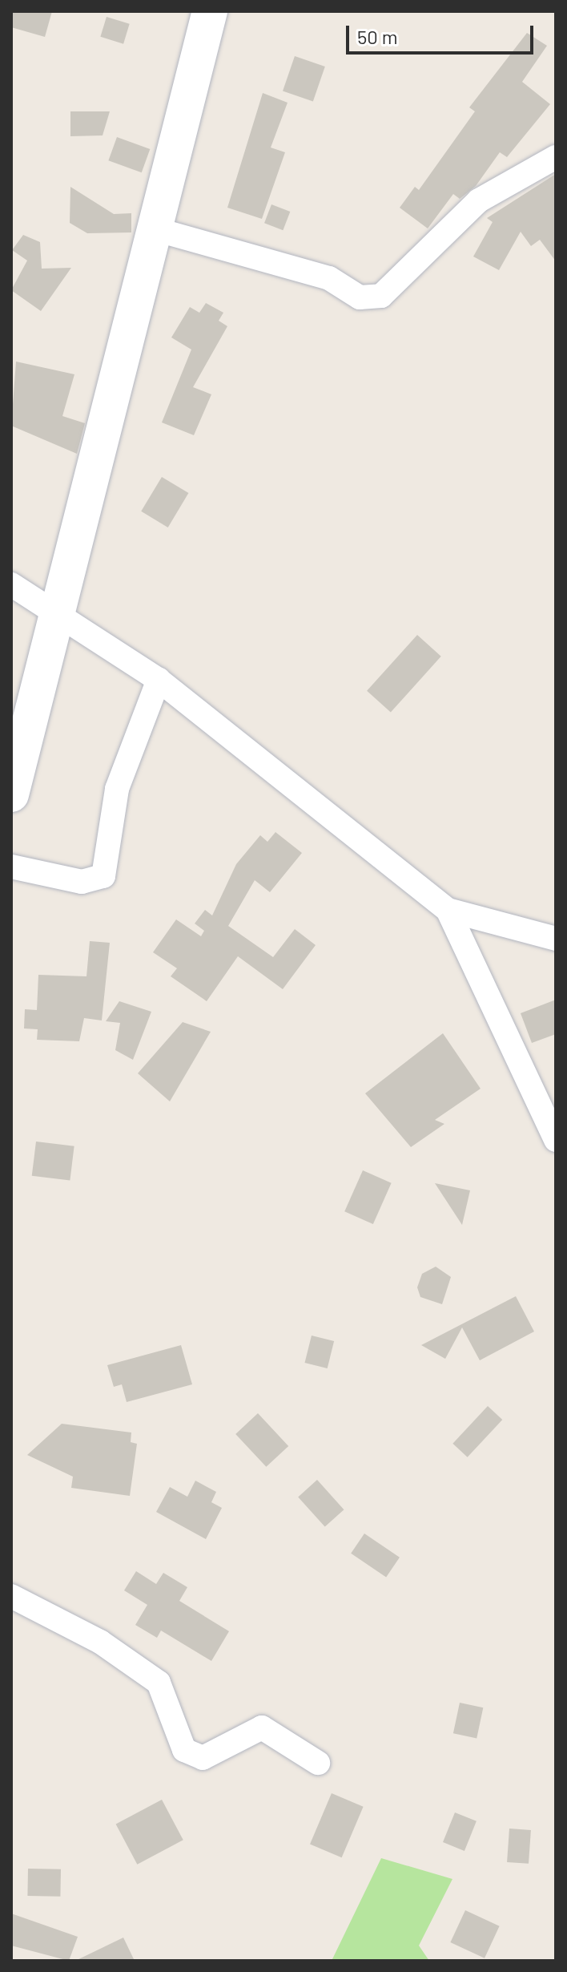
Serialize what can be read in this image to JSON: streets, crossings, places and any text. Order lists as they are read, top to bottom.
{
  "scale_bar": "50 m"
}
